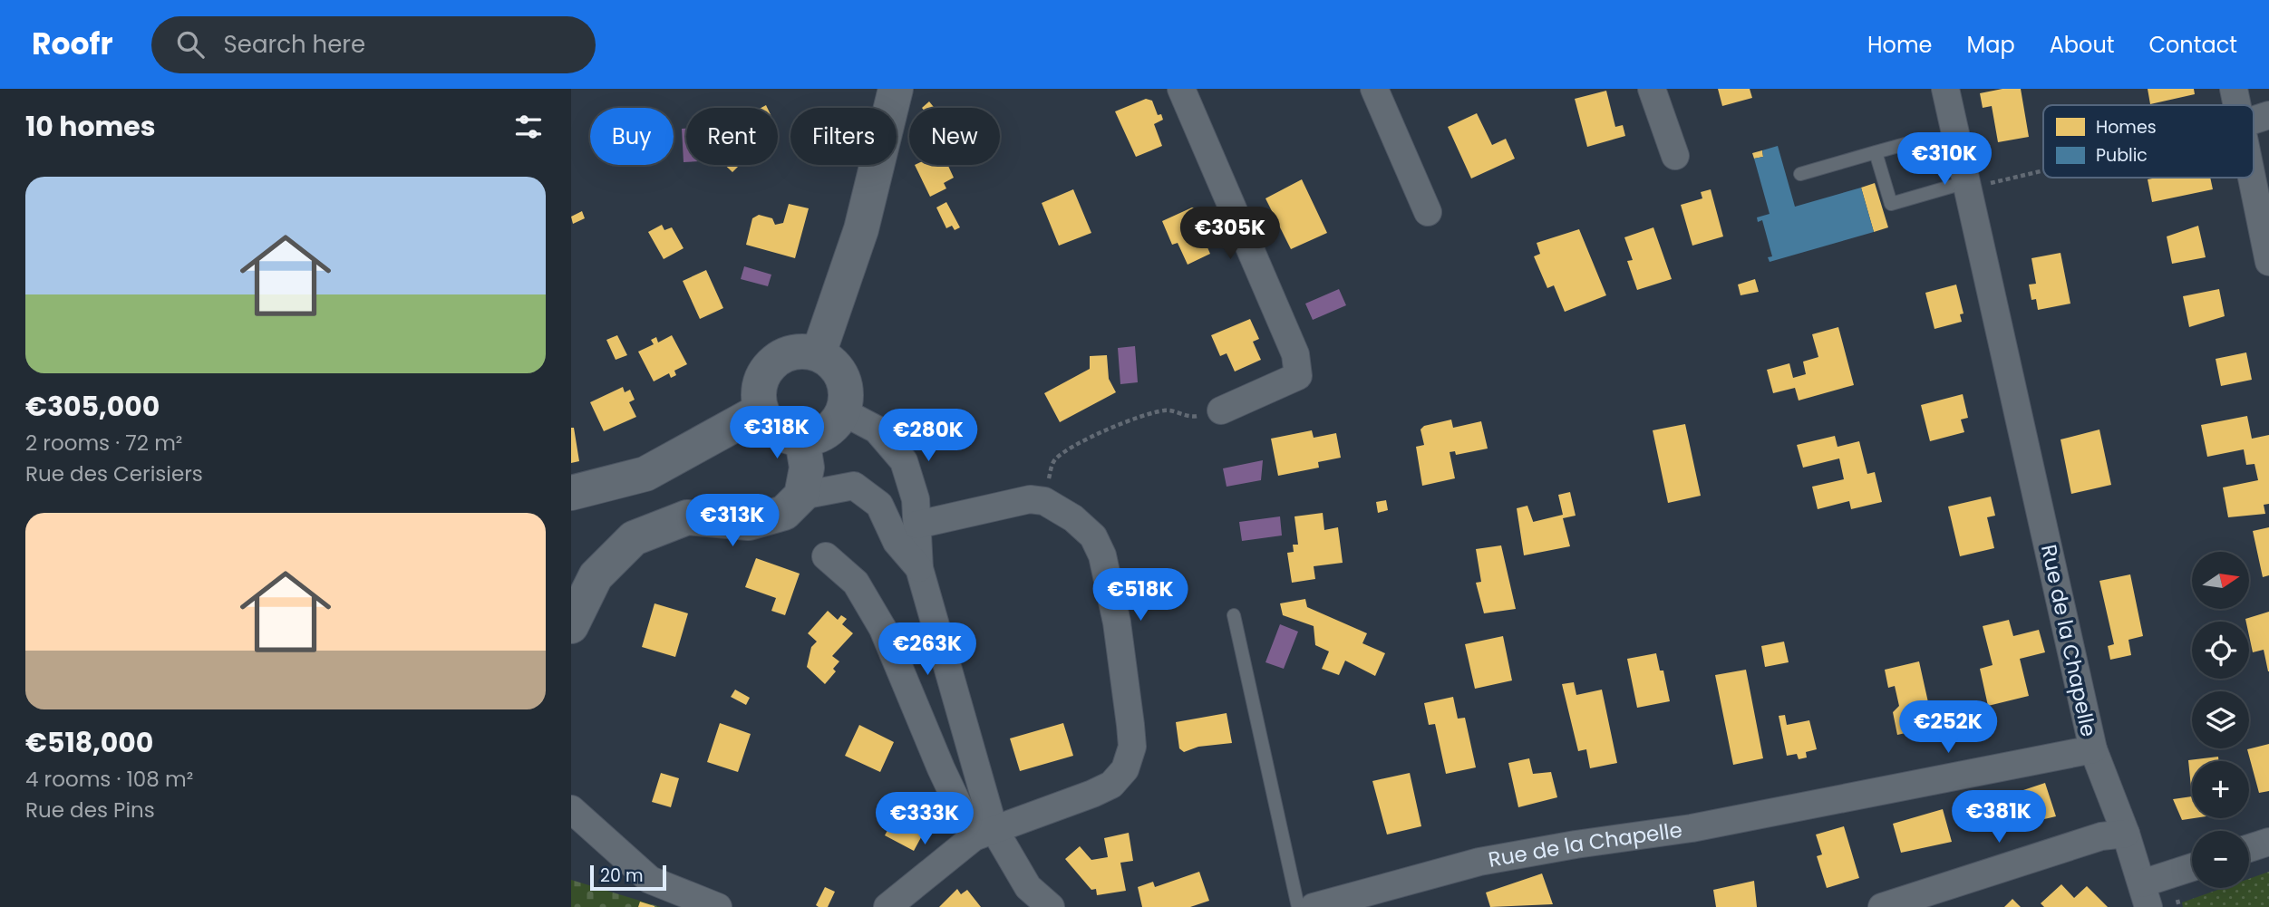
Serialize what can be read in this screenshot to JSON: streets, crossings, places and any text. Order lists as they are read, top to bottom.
{
  "streets": {
    "street": ["Rue de la Chapelle"]
  },
  "legend": ["Homes", "Public"],
  "scale_bar": "20 m",
  "north": "right",
  "page": {
    "header": "Roofr",
    "search": "Search here",
    "nav": [
      "Home",
      "Map",
      "About",
      "Contact"
    ],
    "heading": "10 homes",
    "chip": [
      "Buy",
      "Rent",
      "Filters",
      "New"
    ],
    "price": [
      "€310K",
      "€305K",
      "€318K",
      "€280K",
      "€313K",
      "€518K",
      "€263K",
      "€252K",
      "€381K",
      "€333K"
    ],
    "list": [
      {
        "name": "€305,000",
        "note": "2 rooms · 72 m² · Rue des Cerisiers"
      },
      {
        "name": "€518,000",
        "note": "4 rooms · 108 m² · Rue des Pins"
      }
    ],
    "map_buttons": ["+", "−"],
    "scale": "20 m"
  }
}
